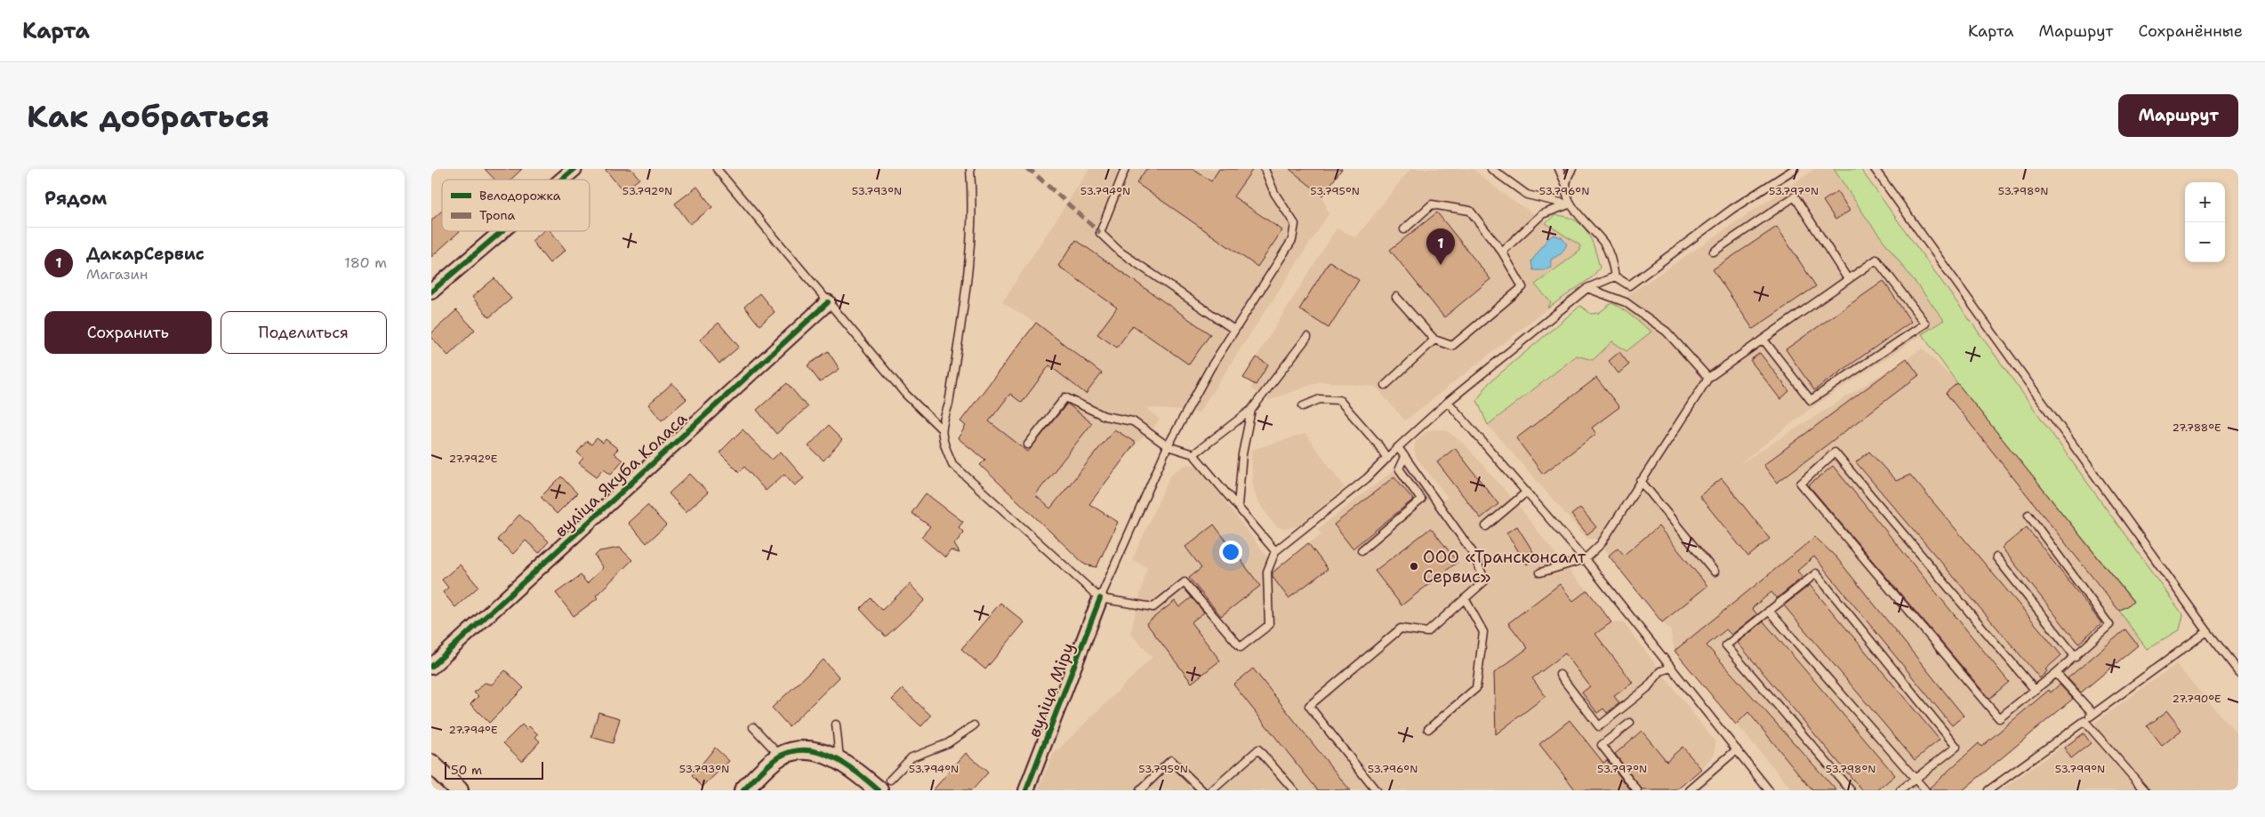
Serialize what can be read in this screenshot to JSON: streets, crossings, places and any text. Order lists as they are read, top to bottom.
{
  "streets": {
    "street": ["вуліца Якуба Коласа", "вуліца Міру"]
  },
  "places": ["ООО «Трансконсалт Сервис»"],
  "legend": ["Велодорожка", "Тропа"],
  "scale_bar": "50 m",
  "page": {
    "header": "Карта",
    "nav": ["Карта", "Маршрут", "Сохранённые"],
    "buttons": [
      "Маршрут",
      ["Сохранить", "Поделиться"]
    ],
    "title": "Как добраться",
    "heading": "Рядом",
    "map_buttons": ["+", "−"],
    "list": [
      {
        "mark": "1",
        "name": "ДакарСервис",
        "note": "Магазин",
        "value": "180 m"
      }
    ],
    "pins": "1",
    "scale": "50 m"
  },
  "coordinates": [
    "53.792°N",
    "53.793°N",
    "53.794°N",
    "53.795°N",
    "53.796°N",
    "53.797°N",
    "53.798°N",
    "27.788°E",
    "27.792°E",
    "27.790°E",
    "27.794°E",
    "53.799°N"
  ]
}
